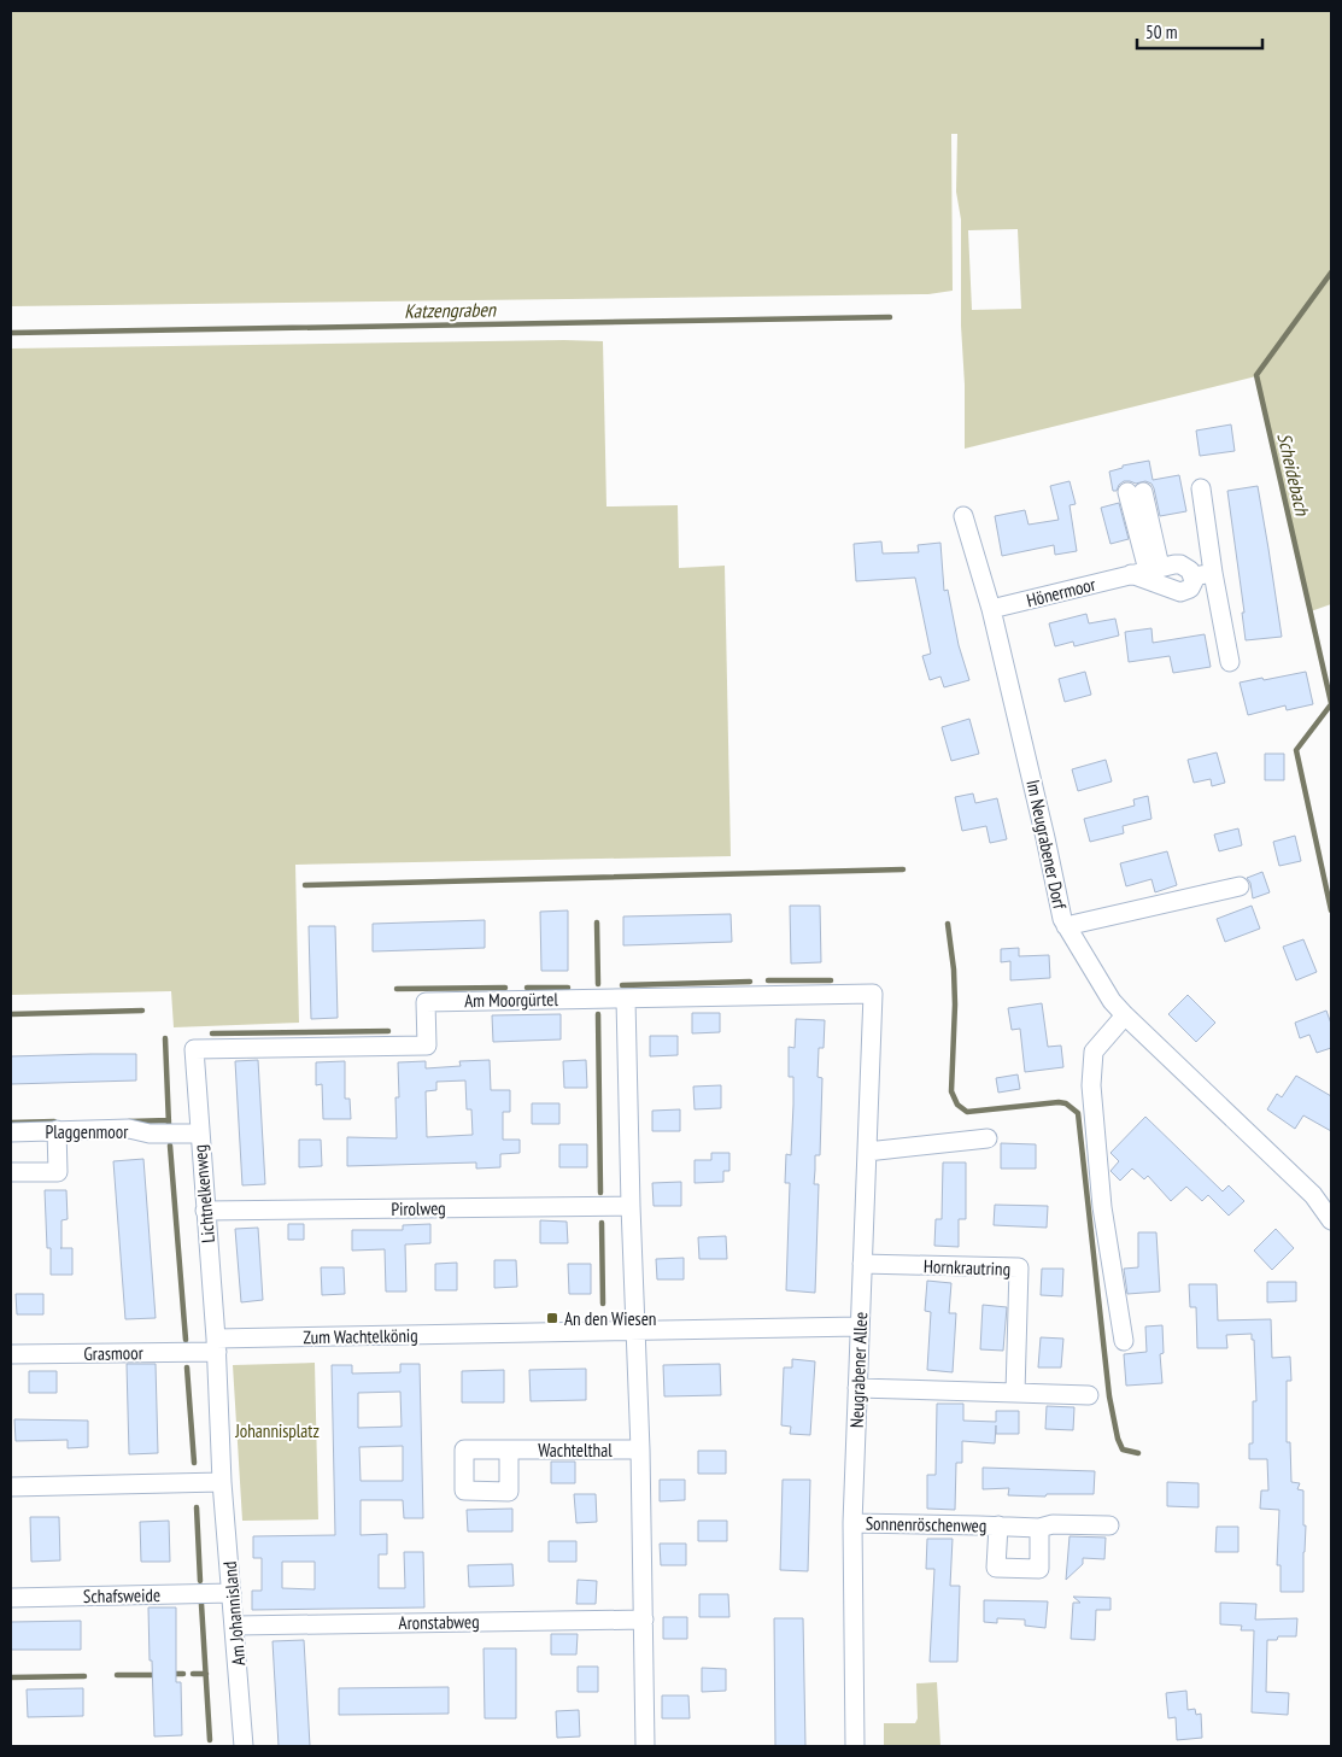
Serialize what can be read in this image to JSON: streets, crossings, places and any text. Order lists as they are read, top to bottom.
{
  "streets": {
    "street": [
      "Hönermoor",
      "Im Neugrabener Dorf",
      "Am Moorgürtel",
      "Plaggenmoor",
      "Lichtnelkenweg",
      "Pirolweg",
      "Hornkrautring",
      "Zum Wachtelkönig",
      "Grasmoor",
      "Neugrabener Allee",
      "Wachtelthal",
      "Sonnenröschenweg",
      "Schafsweide",
      "Am Johannisland",
      "Aronstabweg"
    ]
  },
  "crossings": [
    ["Hönermoor", "Im Neugrabener Dorf"],
    ["Am Moorgürtel", "Lichtnelkenweg"],
    ["Am Moorgürtel", "Neugrabener Allee"],
    ["Plaggenmoor", "Lichtnelkenweg"],
    ["Lichtnelkenweg", "Pirolweg"],
    ["Lichtnelkenweg", "Zum Wachtelkönig"],
    ["Lichtnelkenweg", "Grasmoor"],
    ["Hornkrautring", "Neugrabener Allee"],
    ["Zum Wachtelkönig", "Grasmoor"],
    ["Zum Wachtelkönig", "Neugrabener Allee"],
    ["Neugrabener Allee", "Sonnenröschenweg"],
    ["Schafsweide", "Am Johannisland"],
    ["Am Johannisland", "Aronstabweg"]
  ],
  "water": ["Katzengraben", "Scheidebach"],
  "parks": ["Johannisplatz"],
  "places": {
    "transit": ["An den Wiesen"]
  },
  "scale_bar": "50 m"
}
